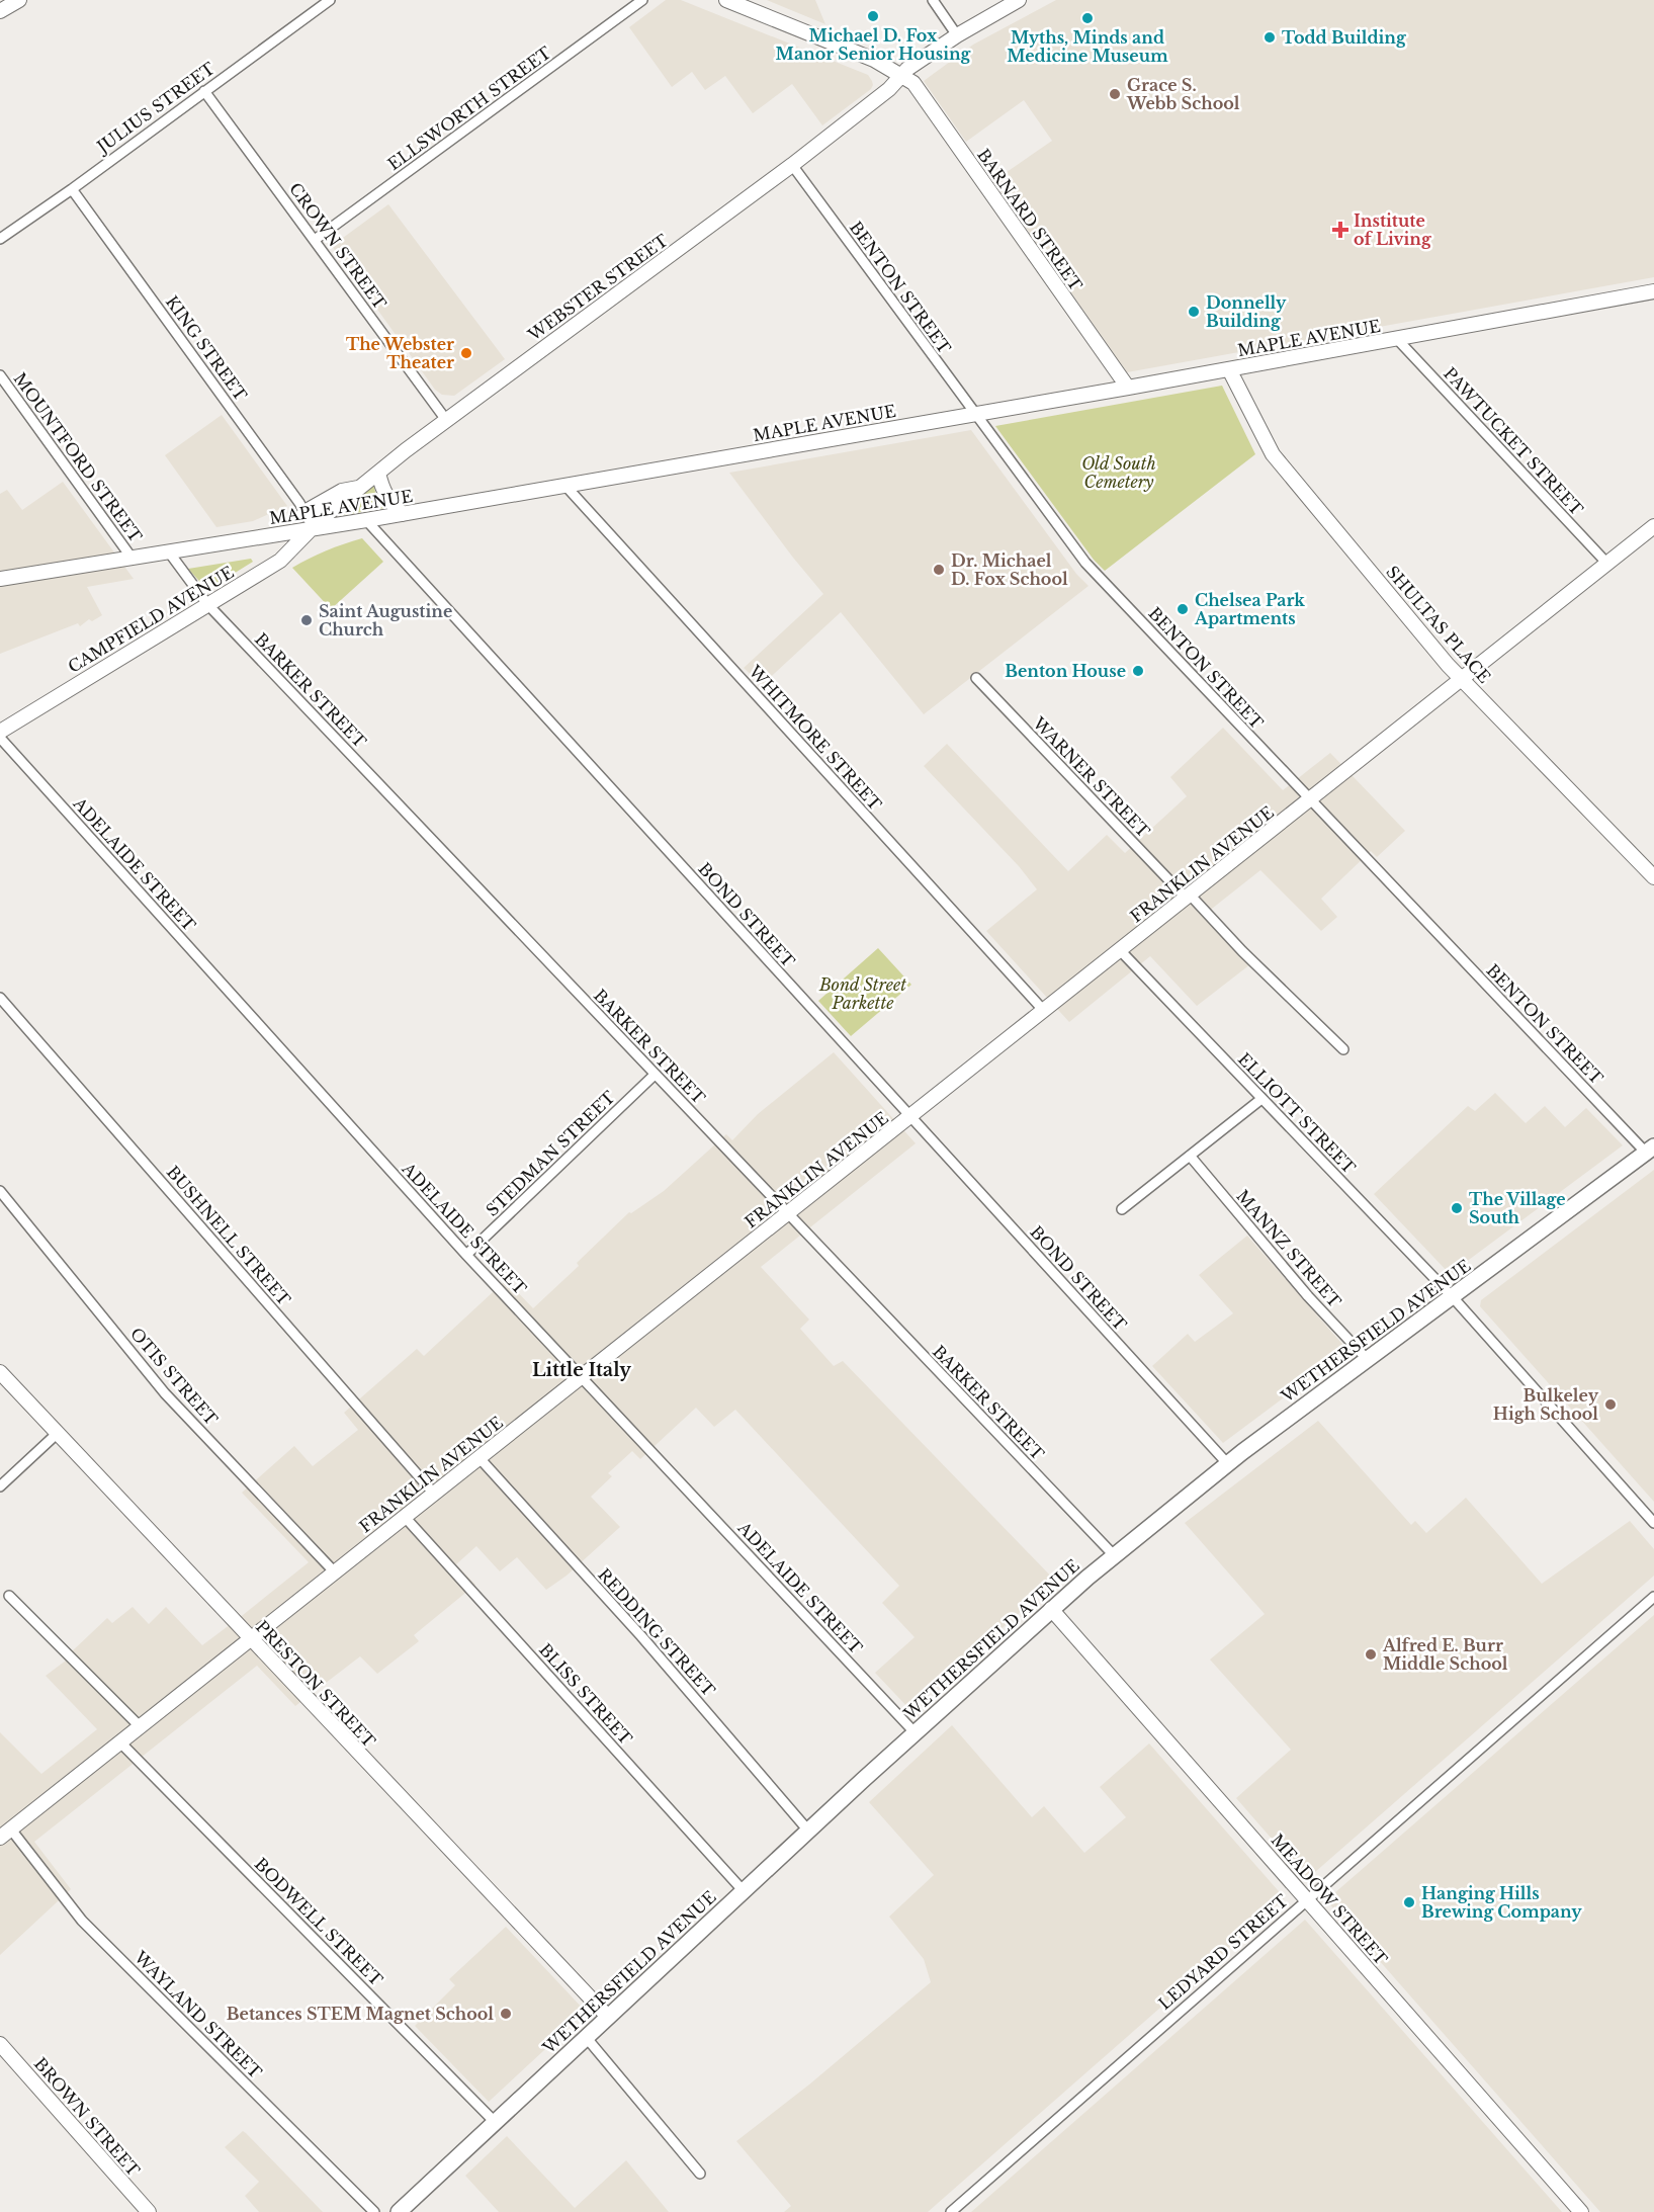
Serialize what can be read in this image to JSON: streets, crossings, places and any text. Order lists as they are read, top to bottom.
{
  "streets": {
    "main road": [
      "BARNARD STREET",
      "WEBSTER STREET",
      "MAPLE AVENUE",
      "CAMPFIELD AVENUE",
      "SHULTAS PLACE",
      "FRANKLIN AVENUE",
      "WETHERSFIELD AVENUE",
      "PRESTON STREET",
      "MEADOW STREET",
      "BROWN STREET"
    ],
    "street": [
      "JULIUS STREET",
      "ELLSWORTH STREET",
      "CROWN STREET",
      "BENTON STREET",
      "KING STREET",
      "PAWTUCKET STREET",
      "MOUNTFORD STREET",
      "BARKER STREET",
      "WHITMORE STREET",
      "WARNER STREET",
      "ADELAIDE STREET",
      "BOND STREET",
      "ELLIOTT STREET",
      "STEDMAN STREET",
      "BUSHNELL STREET",
      "MANNZ STREET",
      "OTIS STREET",
      "REDDING STREET",
      "BLISS STREET",
      "BODWELL STREET",
      "LEDYARD STREET",
      "WAYLAND STREET"
    ]
  },
  "crossings": [
    ["JULIUS STREET", "CROWN STREET"],
    ["JULIUS STREET", "KING STREET"],
    ["ELLSWORTH STREET", "CROWN STREET"],
    ["BARNARD STREET", "WEBSTER STREET"],
    ["BARNARD STREET", "MAPLE AVENUE"],
    ["CROWN STREET", "WEBSTER STREET"],
    ["WEBSTER STREET", "BENTON STREET"],
    ["WEBSTER STREET", "MAPLE AVENUE"],
    ["WEBSTER STREET", "KING STREET"],
    ["WEBSTER STREET", "CAMPFIELD AVENUE"],
    ["BENTON STREET", "MAPLE AVENUE"],
    ["BENTON STREET", "FRANKLIN AVENUE"],
    ["BENTON STREET", "WETHERSFIELD AVENUE"],
    ["MAPLE AVENUE", "KING STREET"],
    ["MAPLE AVENUE", "PAWTUCKET STREET"],
    ["MAPLE AVENUE", "MOUNTFORD STREET"],
    ["MAPLE AVENUE", "CAMPFIELD AVENUE"],
    ["MAPLE AVENUE", "SHULTAS PLACE"],
    ["MAPLE AVENUE", "BARKER STREET"],
    ["MAPLE AVENUE", "WHITMORE STREET"],
    ["MAPLE AVENUE", "BOND STREET"],
    ["KING STREET", "CAMPFIELD AVENUE"],
    ["PAWTUCKET STREET", "FRANKLIN AVENUE"],
    ["CAMPFIELD AVENUE", "BARKER STREET"],
    ["SHULTAS PLACE", "FRANKLIN AVENUE"],
    ["BARKER STREET", "FRANKLIN AVENUE"],
    ["BARKER STREET", "STEDMAN STREET"],
    ["BARKER STREET", "WETHERSFIELD AVENUE"],
    ["WHITMORE STREET", "FRANKLIN AVENUE"],
    ["WARNER STREET", "FRANKLIN AVENUE"],
    ["ADELAIDE STREET", "FRANKLIN AVENUE"],
    ["ADELAIDE STREET", "STEDMAN STREET"],
    ["ADELAIDE STREET", "WETHERSFIELD AVENUE"],
    ["FRANKLIN AVENUE", "BOND STREET"],
    ["FRANKLIN AVENUE", "ELLIOTT STREET"],
    ["FRANKLIN AVENUE", "BUSHNELL STREET"],
    ["FRANKLIN AVENUE", "OTIS STREET"],
    ["FRANKLIN AVENUE", "REDDING STREET"],
    ["FRANKLIN AVENUE", "PRESTON STREET"],
    ["FRANKLIN AVENUE", "BLISS STREET"],
    ["FRANKLIN AVENUE", "BODWELL STREET"],
    ["FRANKLIN AVENUE", "WAYLAND STREET"],
    ["BOND STREET", "WETHERSFIELD AVENUE"],
    ["ELLIOTT STREET", "WETHERSFIELD AVENUE"],
    ["MANNZ STREET", "WETHERSFIELD AVENUE"],
    ["WETHERSFIELD AVENUE", "REDDING STREET"],
    ["WETHERSFIELD AVENUE", "PRESTON STREET"],
    ["WETHERSFIELD AVENUE", "BLISS STREET"],
    ["WETHERSFIELD AVENUE", "MEADOW STREET"],
    ["WETHERSFIELD AVENUE", "BODWELL STREET"],
    ["MEADOW STREET", "LEDYARD STREET"]
  ],
  "districts": ["Little Italy"],
  "parks": ["Old South Cemetery", "Bond Street Parkette"],
  "places": {
    "other": [
      "Michael D. Fox Manor Senior Housing",
      "Myths, Minds and Medicine Museum",
      "Todd Building",
      "Grace S. Webb School",
      "Donnelly Building",
      "The Webster Theater",
      "Dr. Michael D. Fox School",
      "Chelsea Park Apartments",
      "Saint Augustine Church",
      "Benton House",
      "The Village South",
      "Bulkeley High School",
      "Alfred E. Burr Middle School",
      "Hanging Hills Brewing Company",
      "Betances STEM Magnet School"
    ],
    "health": ["Institute of Living"]
  }
}
